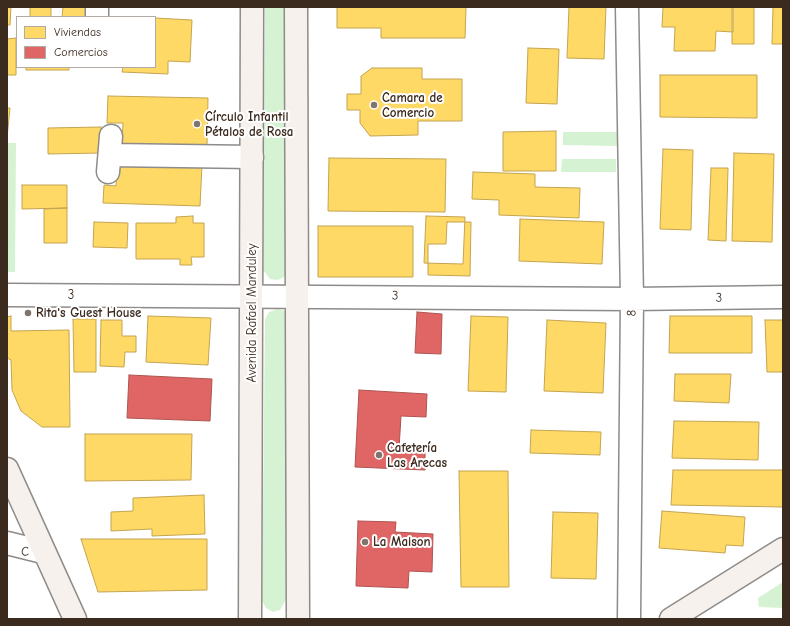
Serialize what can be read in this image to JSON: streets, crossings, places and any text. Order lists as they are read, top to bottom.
{
  "streets": {
    "main road": ["Avenida Rafael Manduley"],
    "street": ["3", "8", "C"]
  },
  "crossings": [
    ["3", "Avenida Rafael Manduley"],
    ["3", "8"]
  ],
  "places": [
    "Camara de Comercio",
    "Círculo Infantil Pétalos de Rosa",
    "Rita's Guest House",
    "Cafetería Las Arecas",
    "La Maison"
  ],
  "legend": ["Viviendas", "Comercios"]
}
